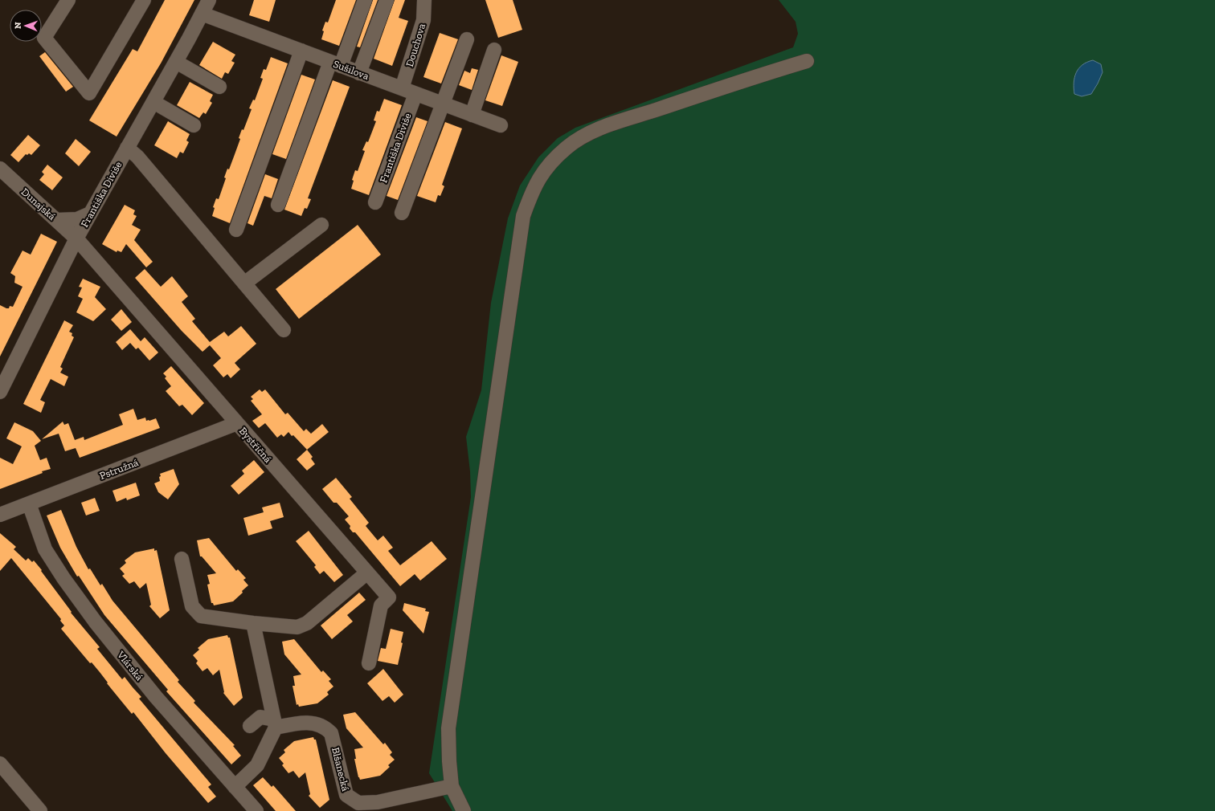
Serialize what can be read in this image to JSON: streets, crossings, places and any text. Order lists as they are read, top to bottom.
{
  "streets": {
    "street": [
      "Douchova",
      "Sušilova",
      "Františka Diviše",
      "Dunajská",
      "Bystřičná",
      "Pstružná",
      "Vlárská",
      "Blšanecká"
    ]
  },
  "crossings": [
    ["Douchova", "Sušilova"],
    ["Sušilova", "Františka Diviše"],
    ["Františka Diviše", "Dunajská"],
    ["Františka Diviše", "Bystřičná"],
    ["Dunajská", "Bystřičná"],
    ["Bystřičná", "Pstružná"],
    ["Pstružná", "Vlárská"]
  ],
  "north": "left"
}
